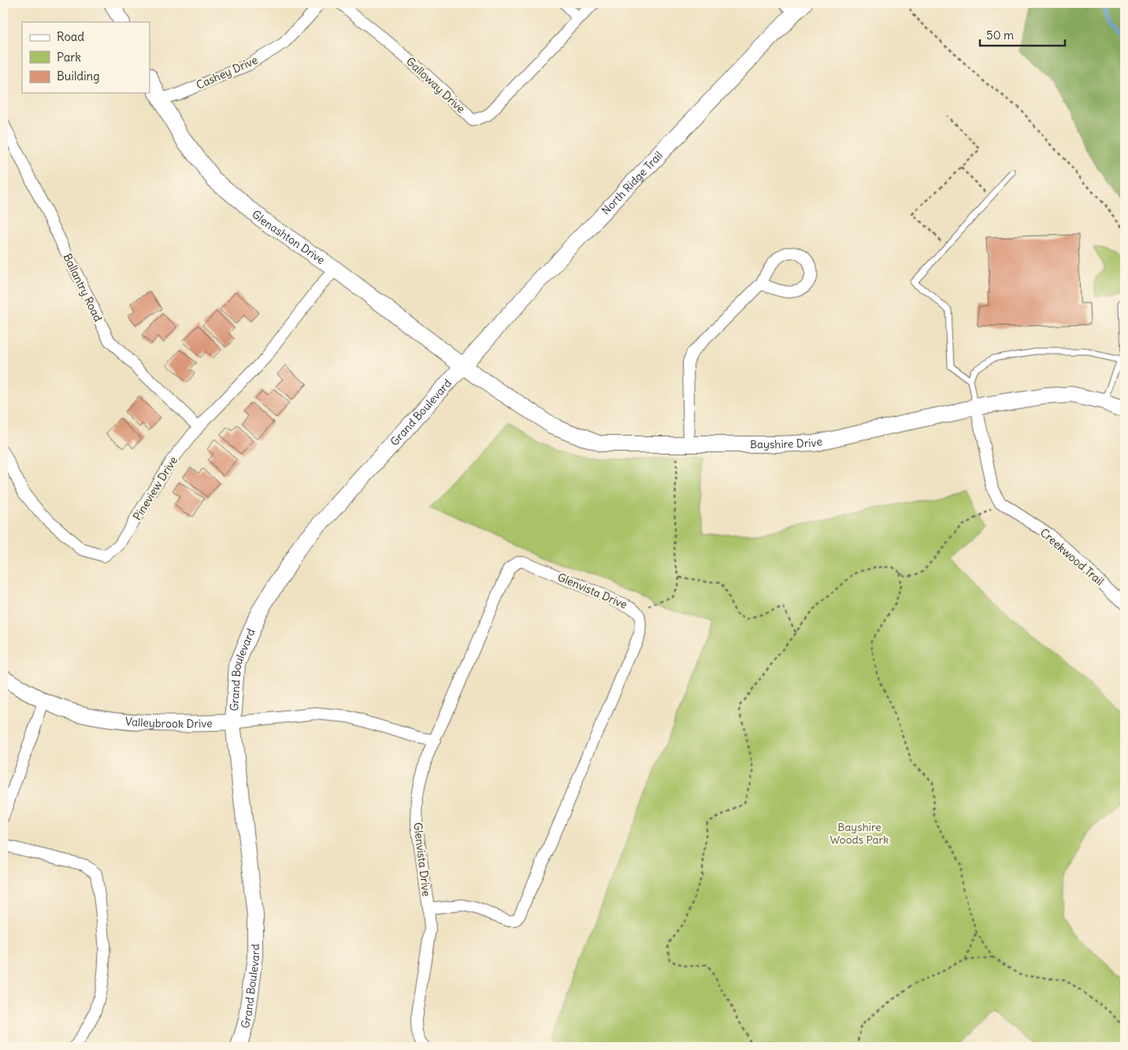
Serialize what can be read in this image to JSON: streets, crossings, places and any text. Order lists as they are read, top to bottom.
{
  "streets": {
    "street": [
      "Cashey Drive",
      "Galloway Drive",
      "North Ridge Trail",
      "Glenashton Drive",
      "Ballantry Road",
      "Grand Boulevard",
      "Bayshire Drive",
      "Pineview Drive",
      "Creekwood Trail",
      "Glenvista Drive",
      "Valleybrook Drive"
    ]
  },
  "crossings": [
    ["Cashey Drive", "Glenashton Drive"],
    ["North Ridge Trail", "Glenashton Drive"],
    ["North Ridge Trail", "Grand Boulevard"],
    ["North Ridge Trail", "Bayshire Drive"],
    ["Glenashton Drive", "Grand Boulevard"],
    ["Glenashton Drive", "Bayshire Drive"],
    ["Glenashton Drive", "Pineview Drive"],
    ["Ballantry Road", "Pineview Drive"],
    ["Grand Boulevard", "Bayshire Drive"],
    ["Grand Boulevard", "Valleybrook Drive"],
    ["Bayshire Drive", "Creekwood Trail"],
    ["Glenvista Drive", "Valleybrook Drive"]
  ],
  "parks": ["Bayshire Woods Park"],
  "legend": ["Road", "Park", "Building"],
  "scale_bar": "50 m"
}
